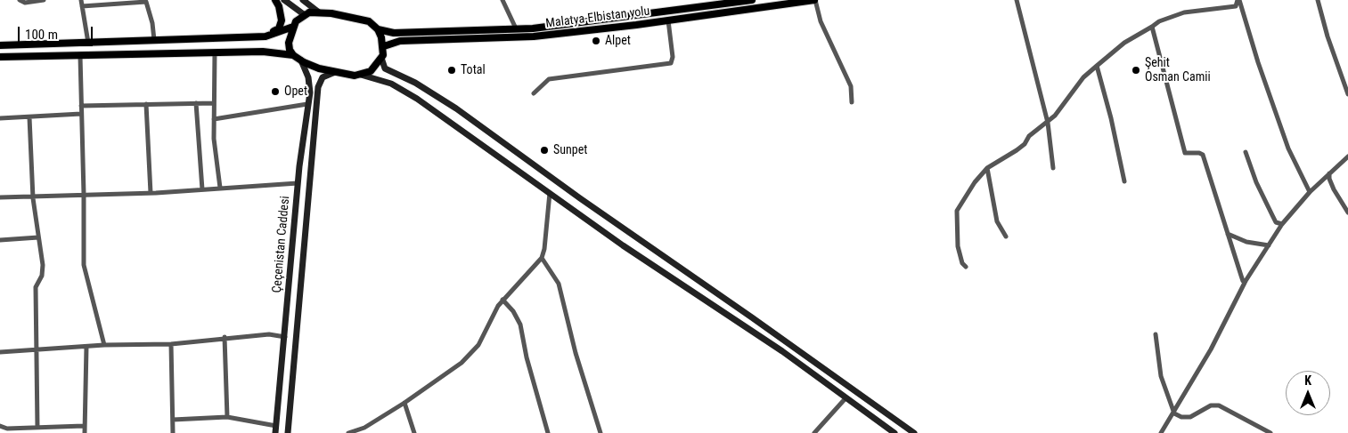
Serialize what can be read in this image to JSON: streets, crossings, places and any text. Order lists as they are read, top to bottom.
{
  "streets": {
    "main road": ["Malatya-Elbistan yolu", "Çeçenistan Caddesi"]
  },
  "crossings": [
    ["Malatya-Elbistan yolu", "Çeçenistan Caddesi"]
  ],
  "places": [
    "Alpet",
    "Total",
    "Şehit Osman Camii",
    "Opet",
    "Sunpet"
  ],
  "scale_bar": "100 m",
  "north": "top"
}
